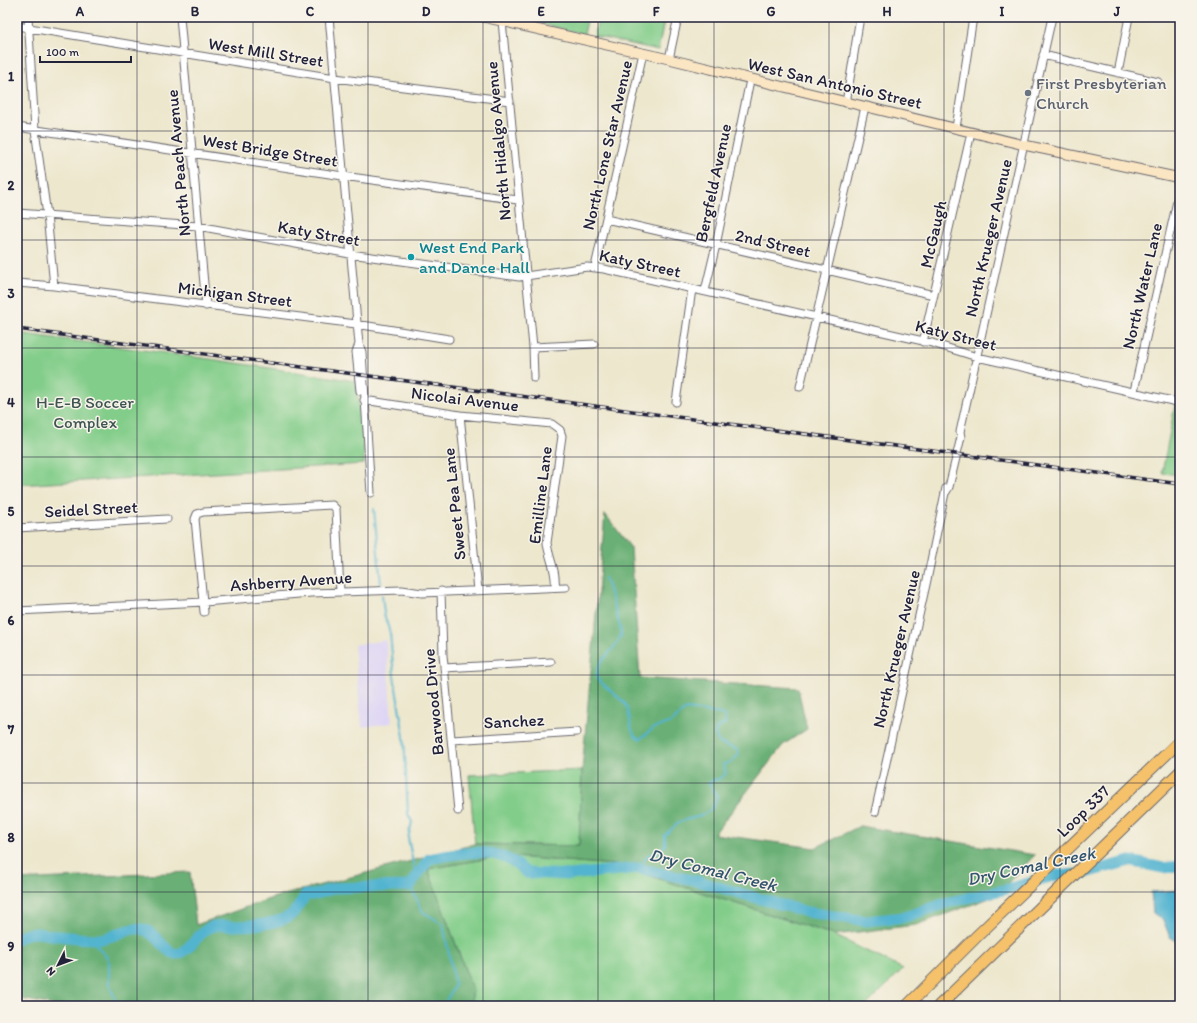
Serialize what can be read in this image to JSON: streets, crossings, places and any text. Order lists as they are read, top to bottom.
{
  "streets": {
    "main road": ["Loop 337"],
    "street": [
      "West Mill Street",
      "West San Antonio Street",
      "North Hidalgo Avenue",
      "North Lone Star Avenue",
      "West Bridge Street",
      "North Peach Avenue",
      "Bergfeld Avenue",
      "Katy Street",
      "McGaugh",
      "North Krueger Avenue",
      "2nd Street",
      "North Water Lane",
      "Michigan Street",
      "Nicolai Avenue",
      "Emilline Lane",
      "Sweet Pea Lane",
      "Seidel Street",
      "Ashberry Avenue",
      "Barwood Drive",
      "Sanchez"
    ]
  },
  "crossings": [
    ["West Mill Street", "North Hidalgo Avenue"],
    ["West Mill Street", "North Peach Avenue"],
    ["West San Antonio Street", "North Hidalgo Avenue"],
    ["West San Antonio Street", "North Lone Star Avenue"],
    ["West San Antonio Street", "Bergfeld Avenue"],
    ["West San Antonio Street", "McGaugh"],
    ["West San Antonio Street", "North Krueger Avenue"],
    ["North Hidalgo Avenue", "West Bridge Street"],
    ["North Hidalgo Avenue", "Katy Street"],
    ["North Lone Star Avenue", "Katy Street"],
    ["North Lone Star Avenue", "2nd Street"],
    ["West Bridge Street", "North Peach Avenue"],
    ["North Peach Avenue", "Katy Street"],
    ["North Peach Avenue", "Michigan Street"],
    ["Bergfeld Avenue", "Katy Street"],
    ["Bergfeld Avenue", "2nd Street"],
    ["Katy Street", "McGaugh"],
    ["Katy Street", "North Krueger Avenue"],
    ["Katy Street", "North Water Lane"],
    ["McGaugh", "2nd Street"],
    ["Nicolai Avenue", "Emilline Lane"],
    ["Nicolai Avenue", "Sweet Pea Lane"],
    ["Emilline Lane", "Ashberry Avenue"],
    ["Sweet Pea Lane", "Ashberry Avenue"],
    ["Ashberry Avenue", "Barwood Drive"],
    ["Barwood Drive", "Sanchez"]
  ],
  "water": ["Dry Comal Creek"],
  "parks": ["H-E-B Soccer Complex"],
  "places": ["First Presbyterian Church", "West End Park and Dance Hall"],
  "scale_bar": "100 m",
  "north": "bottom left",
  "grid": {
    "columns": [
      "A",
      "B",
      "C",
      "D",
      "E",
      "F",
      "G",
      "H",
      "I",
      "J"
    ],
    "rows": [
      "1",
      "2",
      "3",
      "4",
      "5",
      "6",
      "7",
      "8",
      "9"
    ]
  }
}
